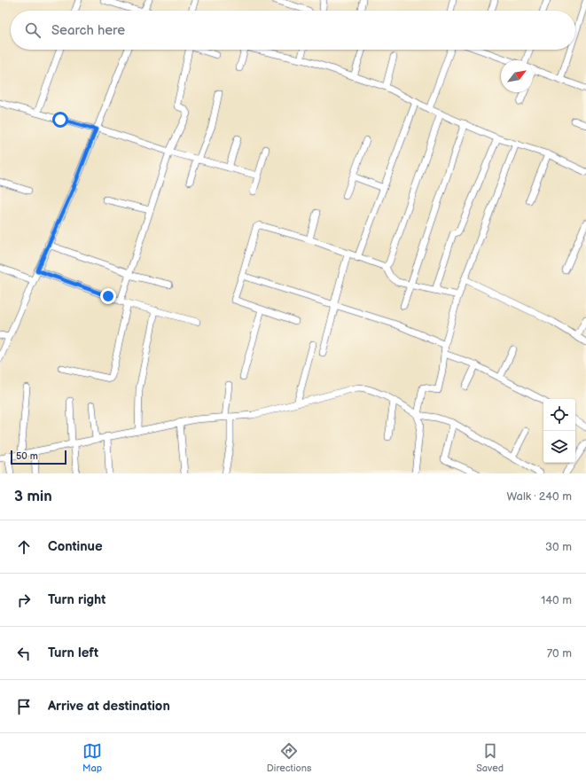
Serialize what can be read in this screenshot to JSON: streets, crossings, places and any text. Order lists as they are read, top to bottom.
{
  "scale_bar": "50 m",
  "north": "top right",
  "page": {
    "search": "Search here",
    "scale": "50 m",
    "heading": ["3 min", "Walk · 240 m"],
    "list": [
      ["Continue", "30 m"],
      ["Turn right", "140 m"],
      ["Turn left", "70 m"],
      "Arrive at destination"
    ],
    "nav": ["Map", "Directions", "Saved"]
  }
}
